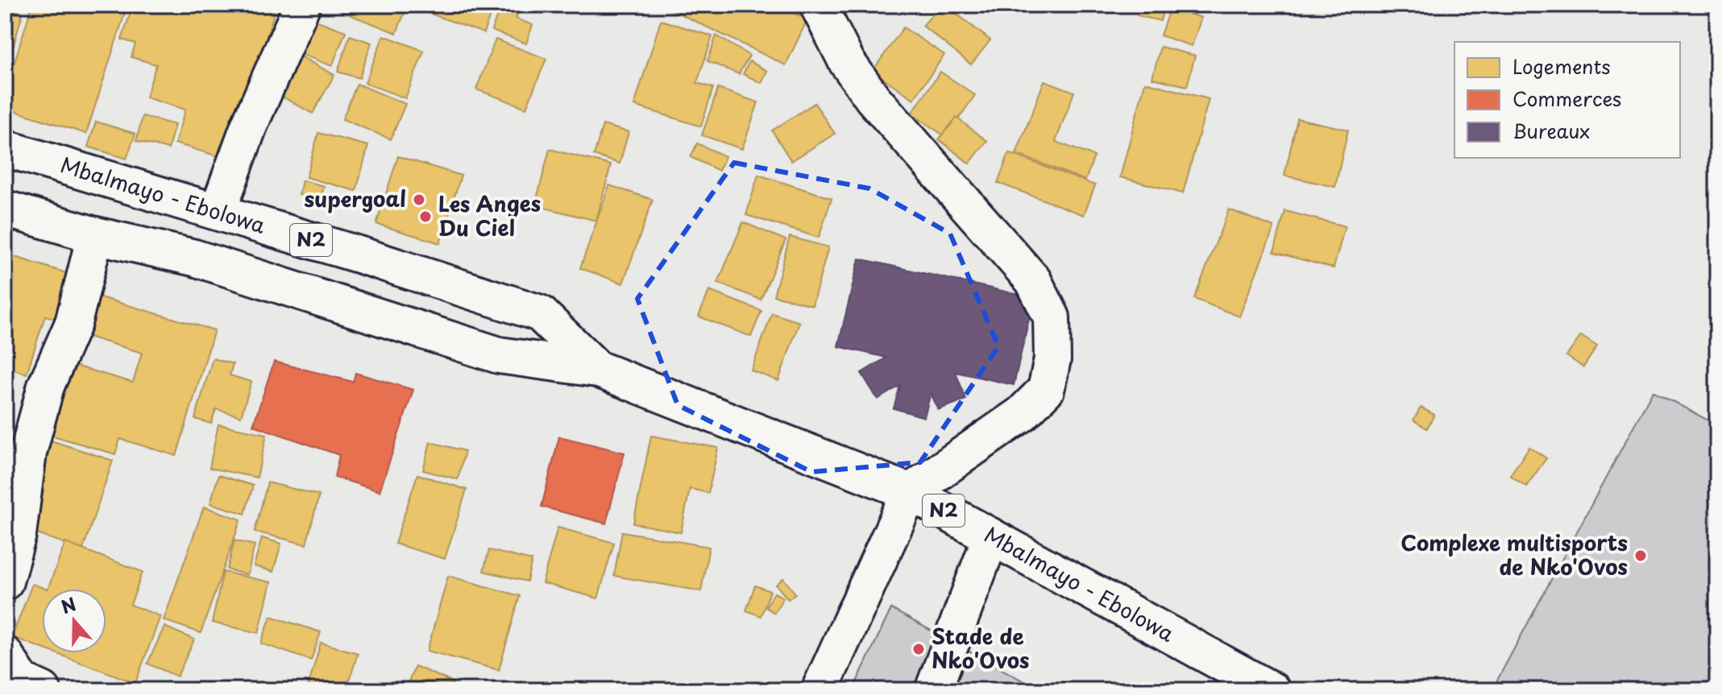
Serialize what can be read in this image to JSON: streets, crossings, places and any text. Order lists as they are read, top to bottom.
{
  "streets": {
    "main road": ["Mbalmayo - Ebolowa", "N2"]
  },
  "places": [
    "supergoal",
    "Les Anges Du Ciel",
    "Complexe multisports de Nko'Ovos",
    "Stade de Nko'Ovos"
  ],
  "legend": ["Logements", "Commerces", "Bureaux"],
  "north": "top"
}
